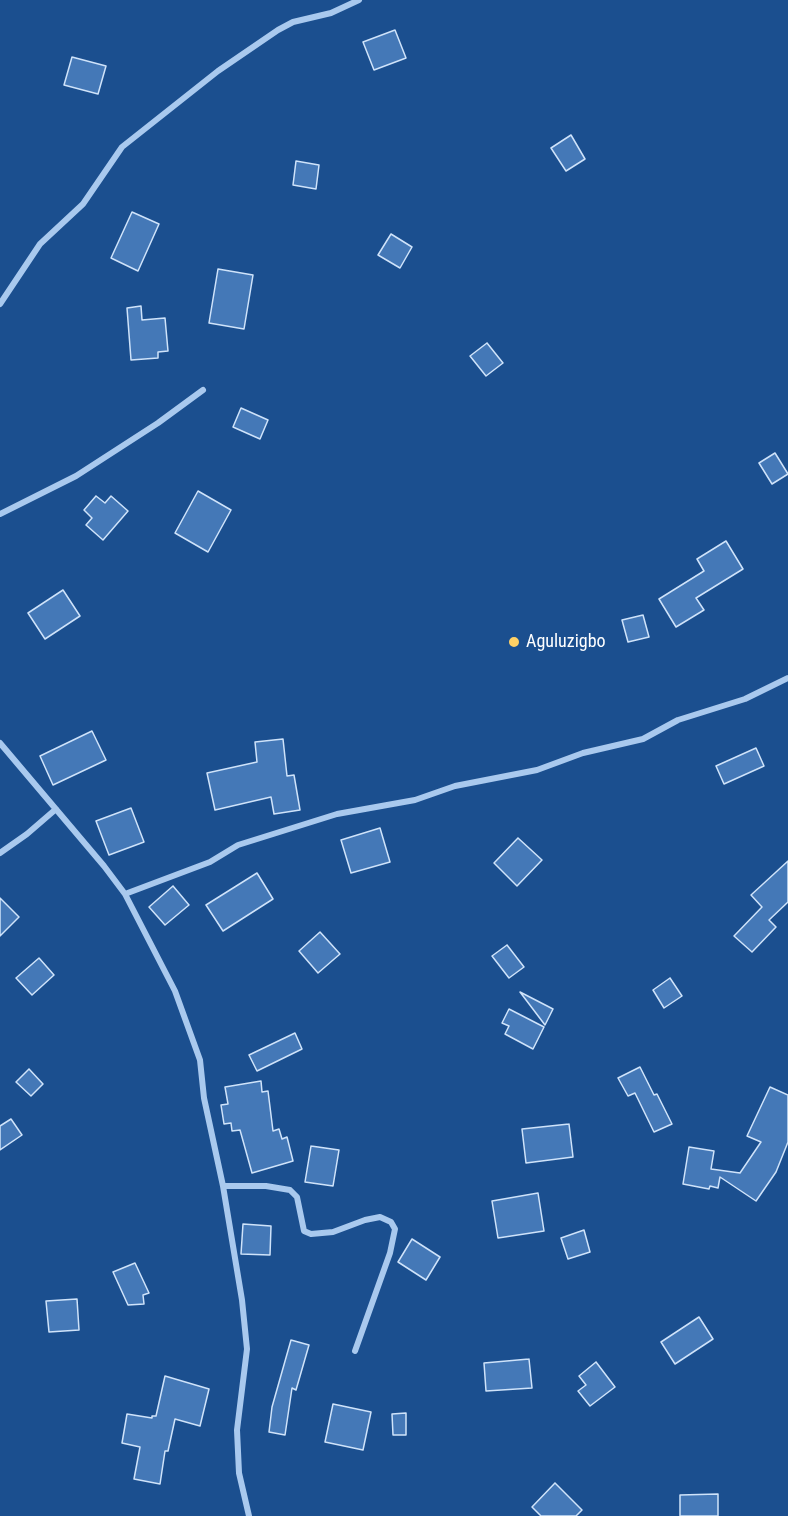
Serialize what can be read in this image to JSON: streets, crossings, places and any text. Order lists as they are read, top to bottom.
{
  "places": ["Aguluzigbo"]
}
